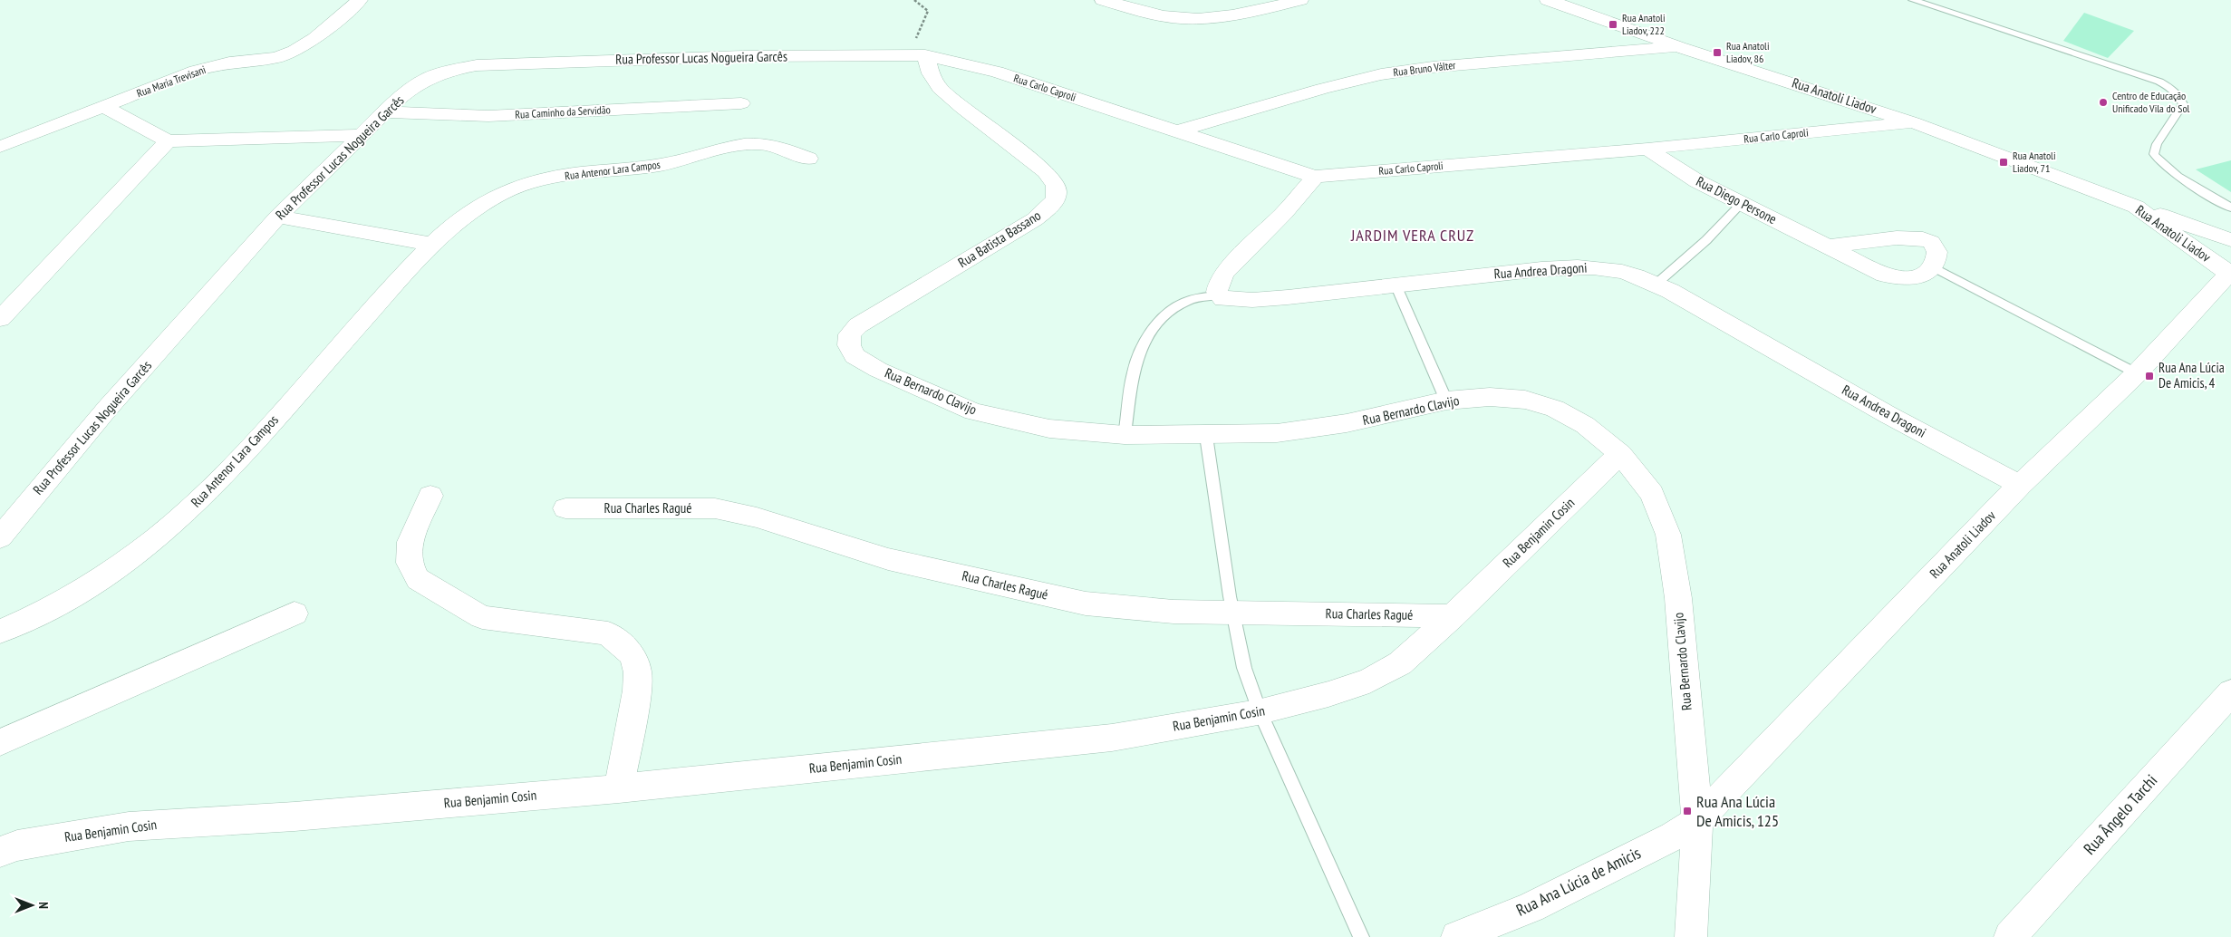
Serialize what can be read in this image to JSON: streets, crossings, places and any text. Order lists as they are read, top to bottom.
{
  "streets": {
    "street": [
      "Rua Professor Lucas Nogueira Garcês",
      "Rua Bruno Válter",
      "Rua Maria Trevisani",
      "Rua Carlo Caproli",
      "Rua Anatoli Liadov",
      "Rua Caminho da Servidão",
      "Rua Antenor Lara Campos",
      "Rua Diego Persone",
      "Rua Batista Bassano",
      "Rua Andrea Dragoni",
      "Rua Bernardo Clavijo",
      "Rua Charles Ragué",
      "Rua Benjamin Cosin",
      "Rua Ângelo Tarchi",
      "Rua Ana Lúcia de Amicis"
    ]
  },
  "crossings": [
    ["Rua Professor Lucas Nogueira Garcês", "Rua Carlo Caproli"],
    ["Rua Professor Lucas Nogueira Garcês", "Rua Caminho da Servidão"],
    ["Rua Professor Lucas Nogueira Garcês", "Rua Batista Bassano"],
    ["Rua Bruno Válter", "Rua Carlo Caproli"],
    ["Rua Bruno Válter", "Rua Anatoli Liadov"],
    ["Rua Carlo Caproli", "Rua Anatoli Liadov"],
    ["Rua Carlo Caproli", "Rua Diego Persone"],
    ["Rua Carlo Caproli", "Rua Batista Bassano"],
    ["Rua Anatoli Liadov", "Rua Andrea Dragoni"],
    ["Rua Anatoli Liadov", "Rua Bernardo Clavijo"],
    ["Rua Anatoli Liadov", "Rua Ana Lúcia de Amicis"],
    ["Rua Batista Bassano", "Rua Bernardo Clavijo"],
    ["Rua Bernardo Clavijo", "Rua Benjamin Cosin"],
    ["Rua Bernardo Clavijo", "Rua Ana Lúcia de Amicis"],
    ["Rua Charles Ragué", "Rua Benjamin Cosin"]
  ],
  "districts": ["JARDIM VERA CRUZ"],
  "places": {
    "transit": [
      "Rua Anatoli Liadov, 222",
      "Rua Anatoli Liadov, 86",
      "Rua Anatoli Liadov, 71",
      "Rua Ana Lúcia De Amicis, 4",
      "Rua Ana Lúcia De Amicis, 125"
    ],
    "other": ["Centro de Educação Unificado Vila do Sol"]
  },
  "north": "right"
}
